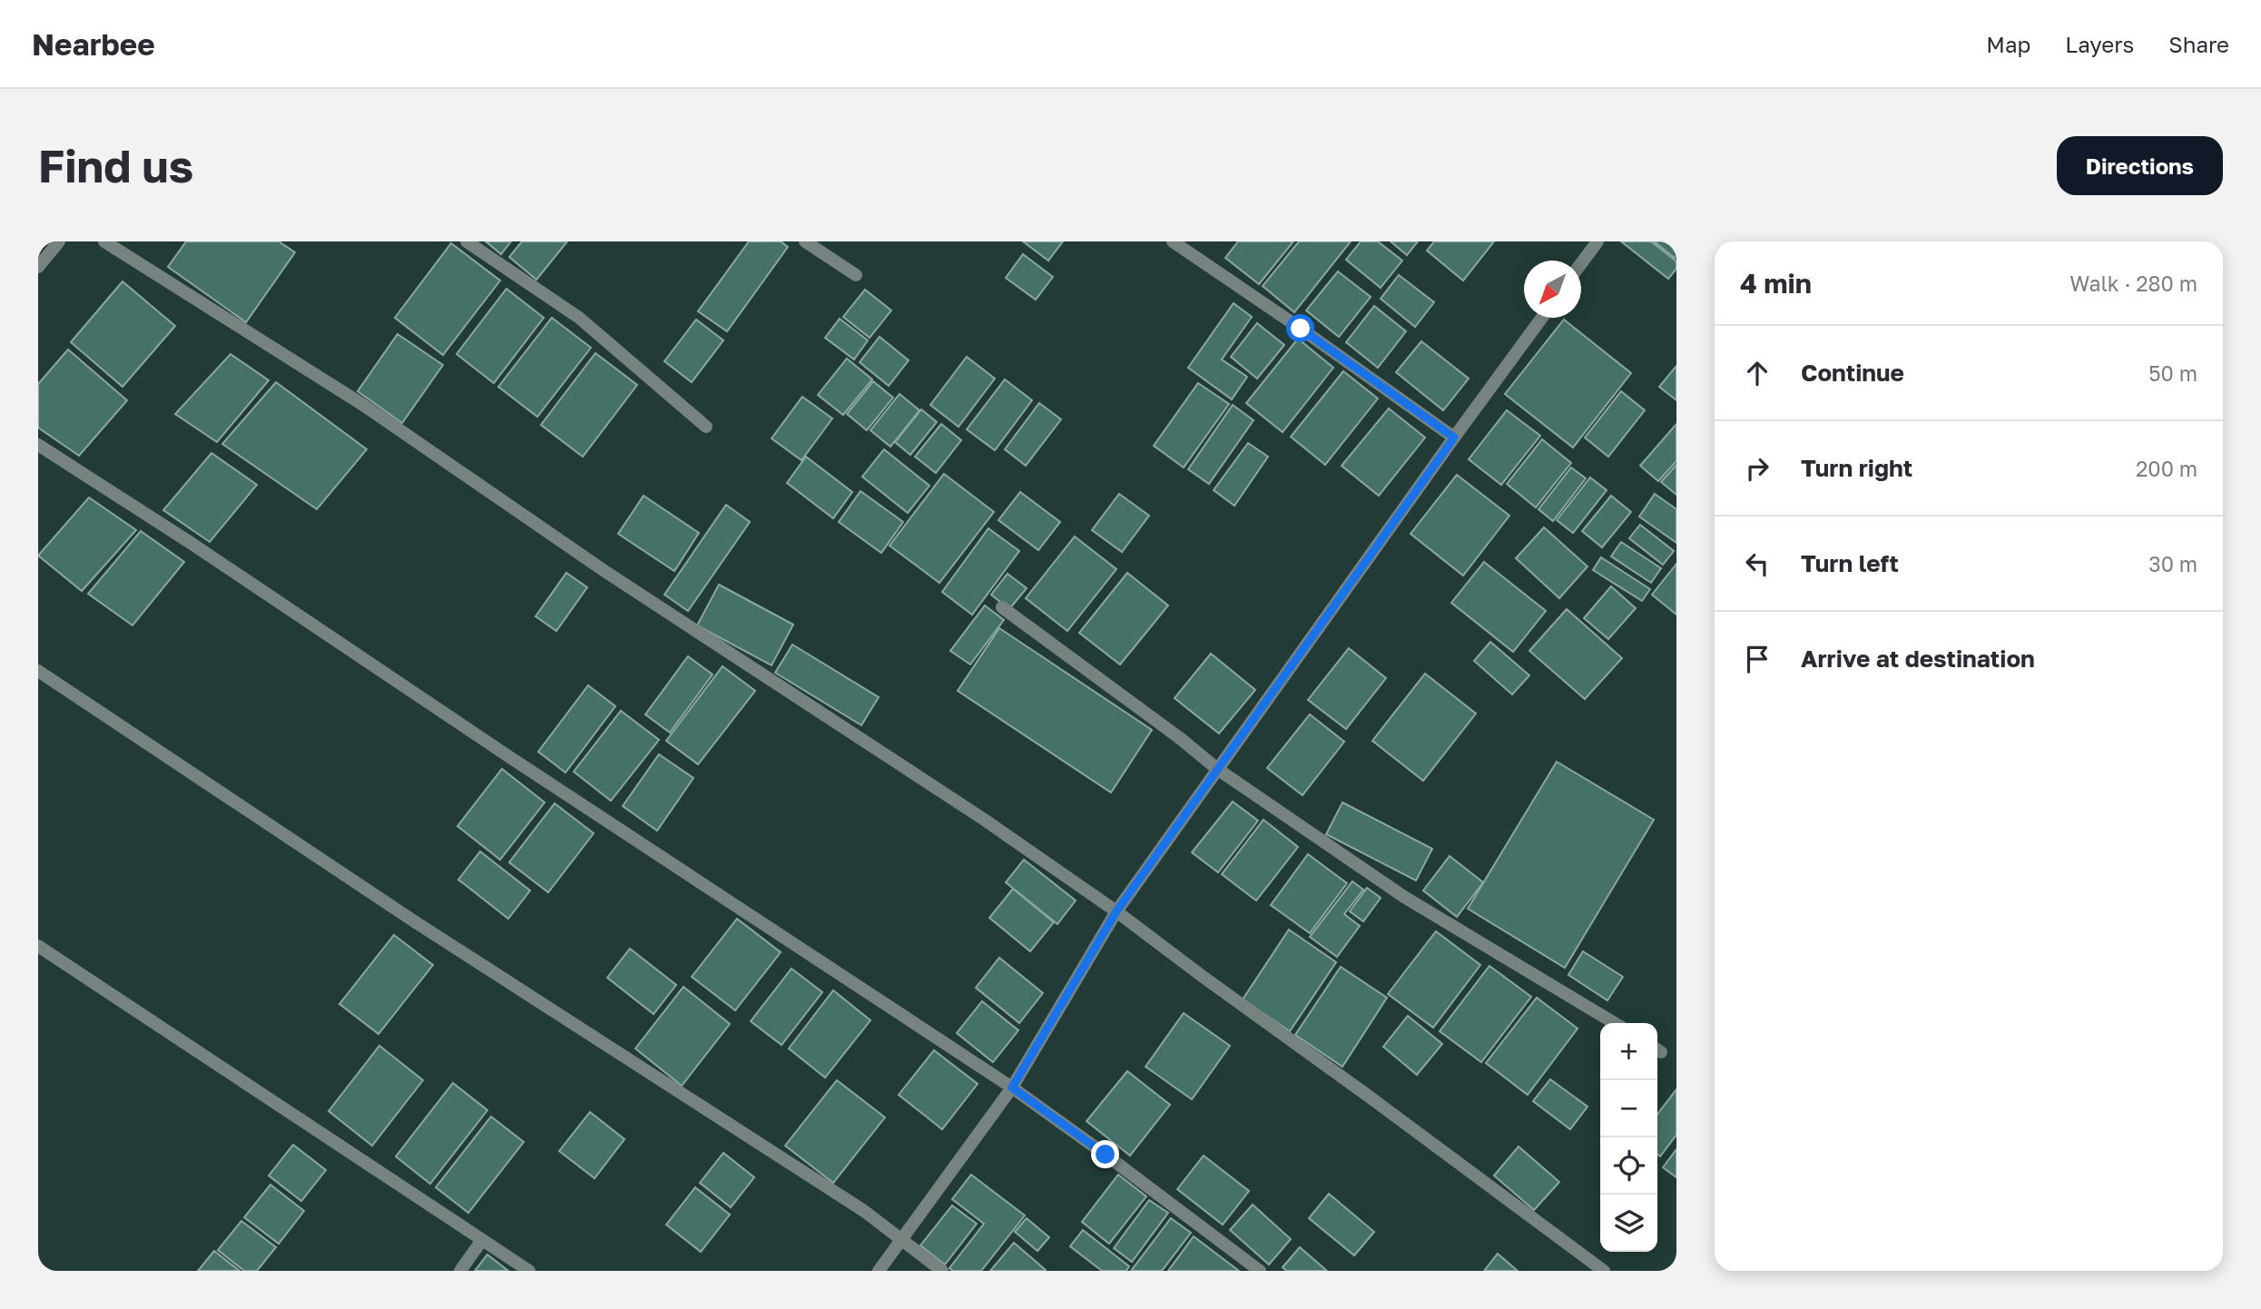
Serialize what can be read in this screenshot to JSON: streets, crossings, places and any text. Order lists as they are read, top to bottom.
{
  "north": "bottom left",
  "page": {
    "header": "Nearbee",
    "nav": ["Map", "Layers", "Share"],
    "buttons": "Directions",
    "title": "Find us",
    "heading": ["4 min", "Walk · 280 m"],
    "list": [
      ["Continue", "50 m"],
      ["Turn right", "200 m"],
      ["Turn left", "30 m"],
      "Arrive at destination"
    ],
    "map_buttons": ["+", "−"]
  }
}
